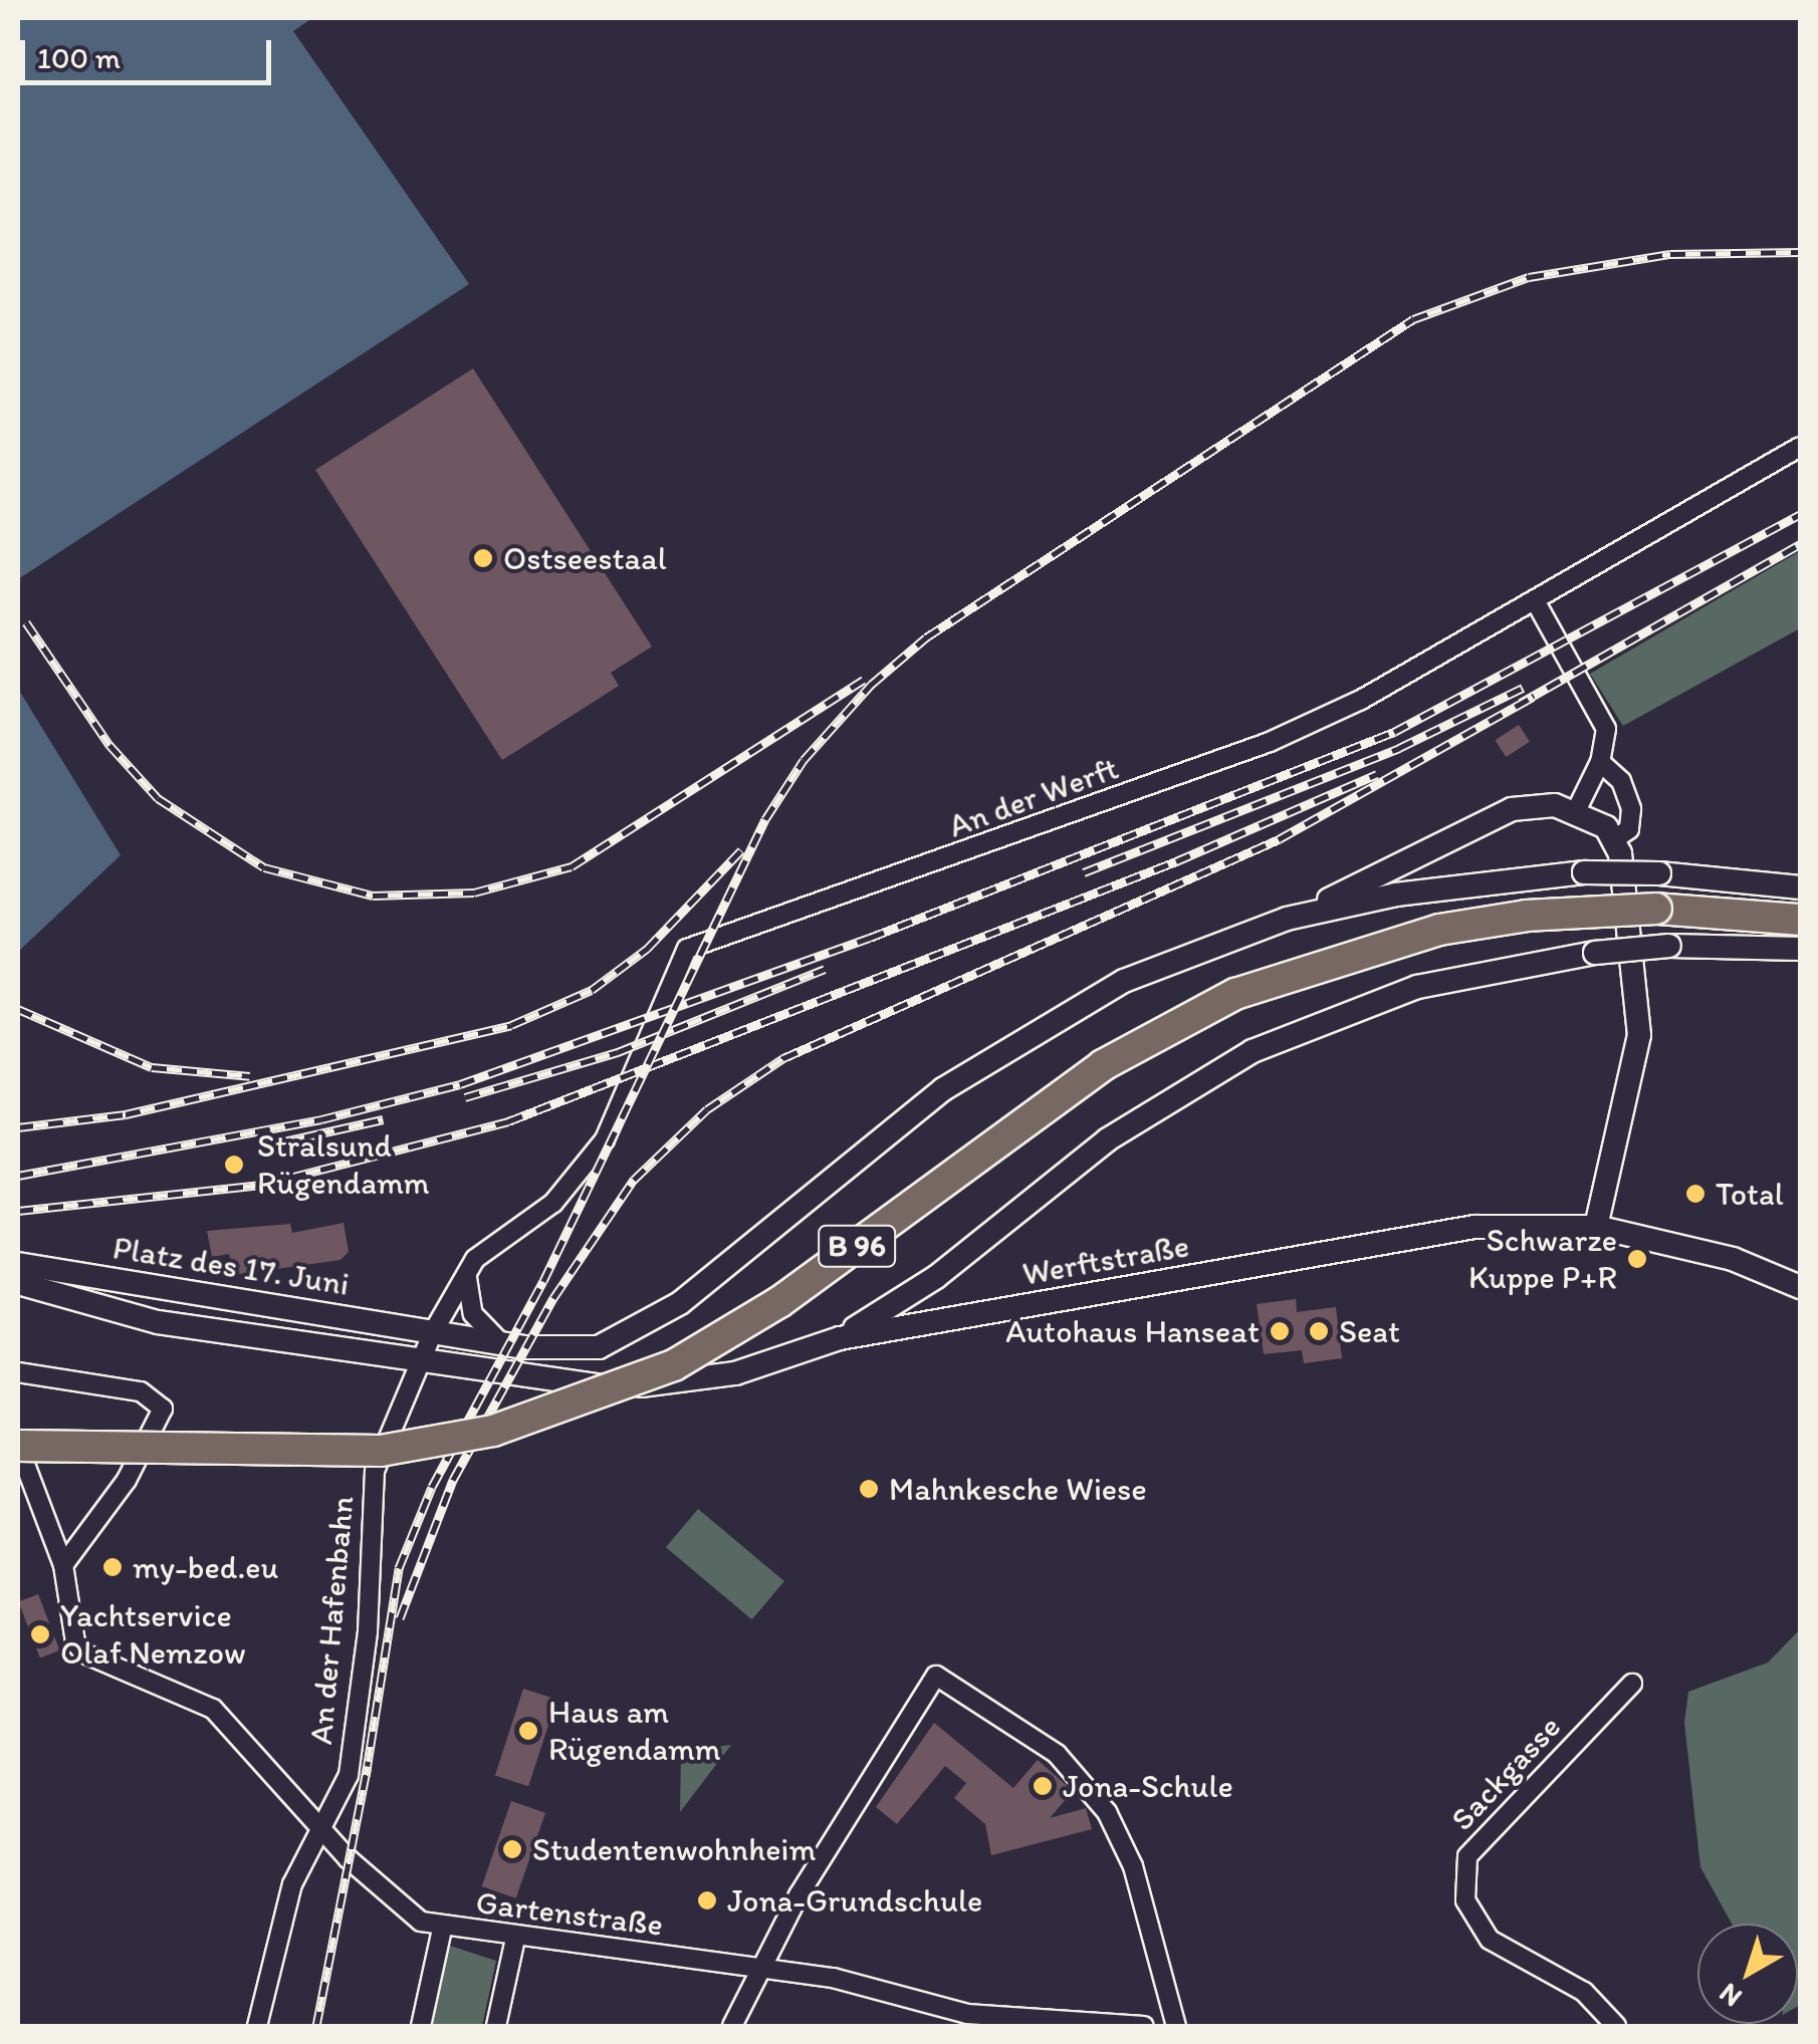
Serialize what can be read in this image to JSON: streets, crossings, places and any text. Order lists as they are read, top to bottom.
{
  "streets": {
    "highway": ["B 96"],
    "main road": ["Werftstraße", "Platz des 17. Juni"],
    "street": [
      "An der Werft",
      "An der Hafenbahn",
      "Sackgasse",
      "Gartenstraße"
    ]
  },
  "crossings": [
    ["An der Werft", "Platz des 17. Juni"],
    ["An der Werft", "An der Hafenbahn"],
    ["Werftstraße", "Platz des 17. Juni"],
    ["Werftstraße", "An der Hafenbahn"],
    ["Platz des 17. Juni", "An der Hafenbahn"],
    ["An der Hafenbahn", "Gartenstraße"]
  ],
  "places": [
    "Ostseestaal",
    "Stralsund Rügendamm",
    "Total",
    "Schwarze Kuppe P+R",
    "Autohaus Hanseat",
    "Seat",
    "Mahnkesche Wiese",
    "my-bed.eu",
    "Yachtservice Olaf Nemzow",
    "Haus am Rügendamm",
    "Jona-Schule",
    "Studentenwohnheim",
    "Jona-Grundschule"
  ],
  "scale_bar": "100 m",
  "north": "bottom left"
}
